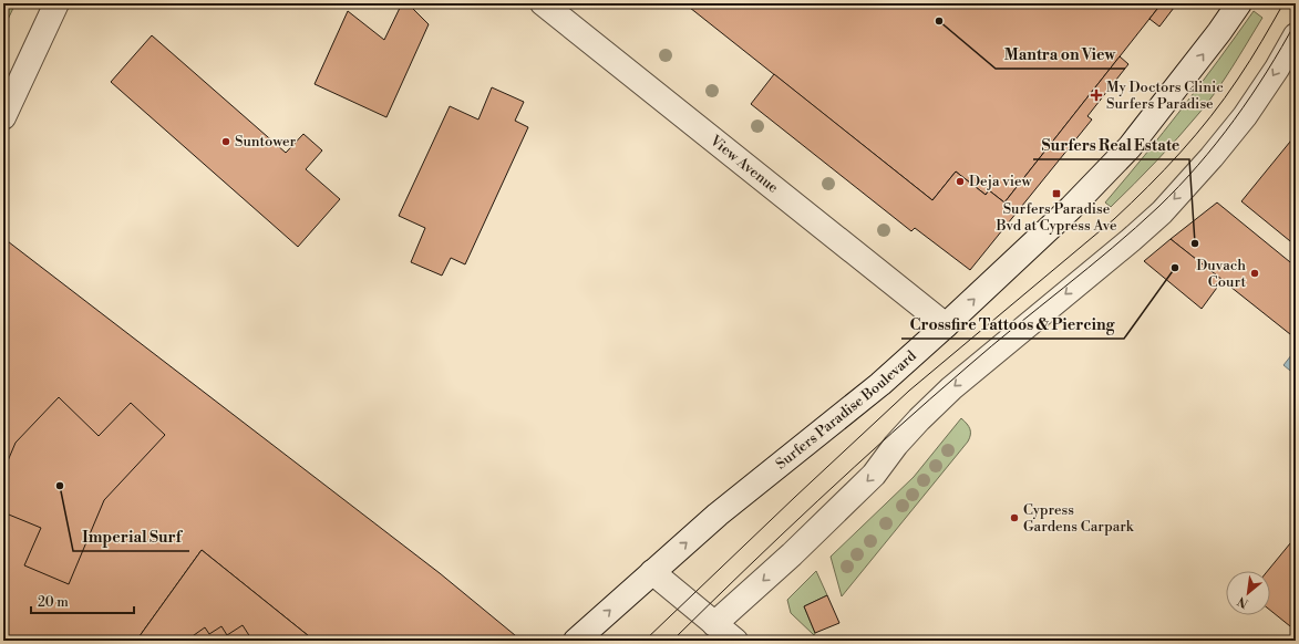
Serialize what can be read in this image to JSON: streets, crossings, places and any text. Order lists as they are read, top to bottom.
{
  "streets": {
    "street": ["View Avenue", "Surfers Paradise Boulevard"]
  },
  "crossings": [
    ["View Avenue", "Surfers Paradise Boulevard"]
  ],
  "places": {
    "other": [
      "Mantra on View",
      "Suntower",
      "Deja view",
      "Surfers Real Estate",
      "Crossfire Tattoos & Piercing",
      "Duvach Court",
      "Imperial Surf",
      "Cypress Gardens Carpark"
    ],
    "health": ["My Doctors Clinic Surfers Paradise"],
    "transit": ["Surfers Paradise Bvd at Cypress Ave"]
  },
  "scale_bar": "20 m",
  "north": "bottom left"
}
